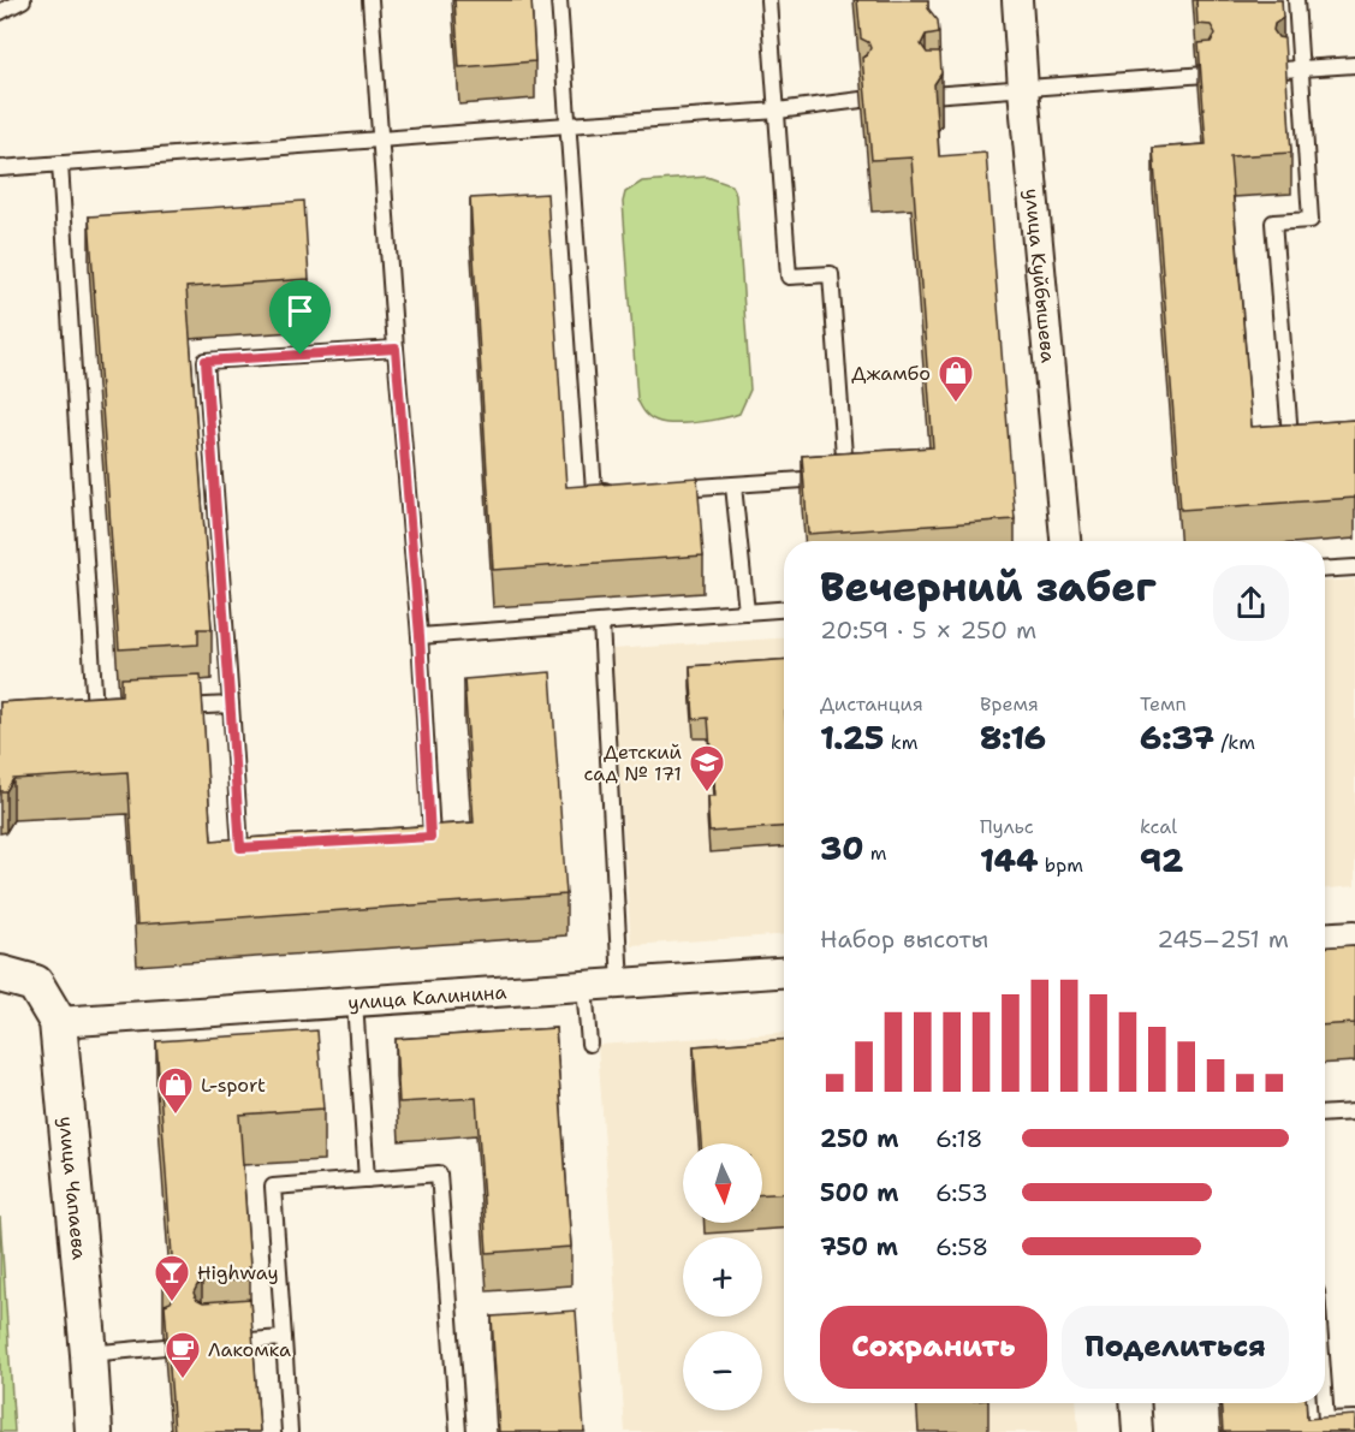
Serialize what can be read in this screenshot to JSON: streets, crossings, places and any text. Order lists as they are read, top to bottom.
{
  "streets": {
    "street": ["улица Куйбышева", "улица Калинина", "улица Чапаева"]
  },
  "crossings": [
    ["улица Калинина", "улица Чапаева"]
  ],
  "places": {
    "shop": ["Джамбо", "L-sport"],
    "school or university": ["Детский сад № 171"],
    "bar": ["Highway"],
    "cafe": ["Лакомка"]
  },
  "north": "bottom",
  "page": {
    "heading": ["Вечерний забег", "20:59 · 5 × 250 m"],
    "stats": [
      ["Дистанция", "1.25 km"],
      ["Время", "8:16"],
      ["Темп", "6:37 /km"],
      ["30 m"],
      ["Пульс", "144 bpm"],
      ["kcal", "92"]
    ],
    "chart": ["Набор высоты", "245–251 m"],
    "list": [
      {
        "name": "250 m",
        "note": "6:18"
      },
      {
        "name": "500 m",
        "note": "6:53"
      },
      {
        "name": "750 m",
        "note": "6:58"
      }
    ],
    "map_buttons": ["+", "−"],
    "buttons": ["Сохранить", "Поделиться"]
  }
}
